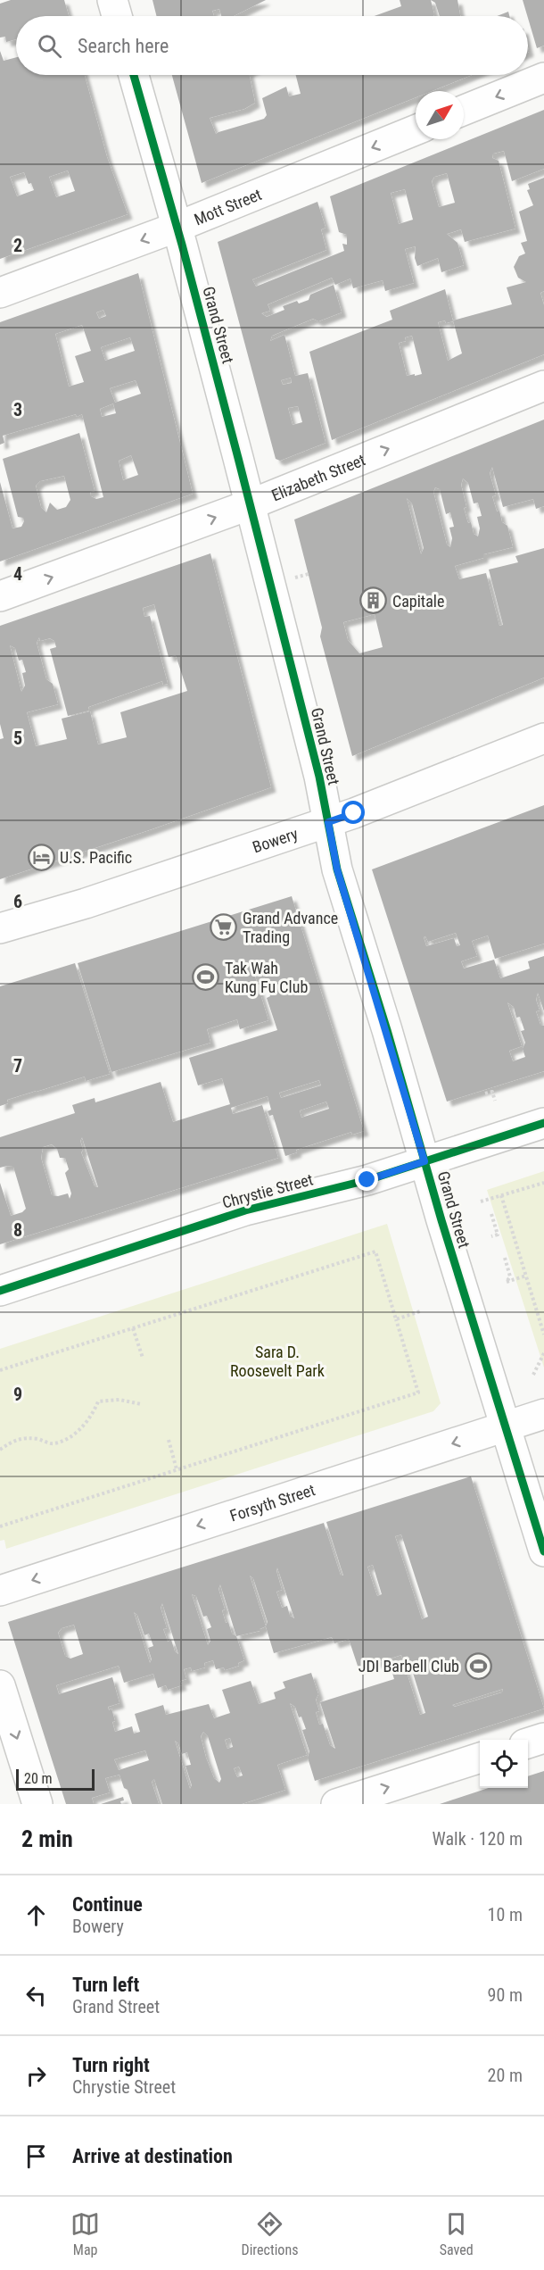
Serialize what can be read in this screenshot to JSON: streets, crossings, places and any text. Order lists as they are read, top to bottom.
{
  "streets": {
    "main road": [
      "Mott Street",
      "Grand Street",
      "Elizabeth Street",
      "Bowery",
      "Chrystie Street",
      "Forsyth Street"
    ]
  },
  "crossings": [
    ["Mott Street", "Grand Street"],
    ["Grand Street", "Elizabeth Street"],
    ["Grand Street", "Bowery"],
    ["Grand Street", "Chrystie Street"],
    ["Grand Street", "Forsyth Street"]
  ],
  "one_way": ["Mott Street", "Elizabeth Street", "Forsyth Street"],
  "parks": ["Sara D. Roosevelt Park"],
  "places": {
    "building": ["Capitale"],
    "hotel": ["U.S. Pacific"],
    "supermarket": ["Grand Advance Trading"],
    "sports": ["Tak Wah Kung Fu Club", "JDI Barbell Club"]
  },
  "scale_bar": "20 m",
  "north": "top right",
  "page": {
    "search": "Search here",
    "scale": "20 m",
    "heading": ["2 min", "Walk · 120 m"],
    "list": [
      ["Continue", "Bowery", "10 m"],
      ["Turn left", "Grand Street", "90 m"],
      ["Turn right", "Chrystie Street", "20 m"],
      "Arrive at destination"
    ],
    "nav": ["Map", "Directions", "Saved"]
  },
  "grid": {
    "rows": [
      "2",
      "3",
      "4",
      "5",
      "6",
      "7",
      "8",
      "9"
    ]
  }
}
